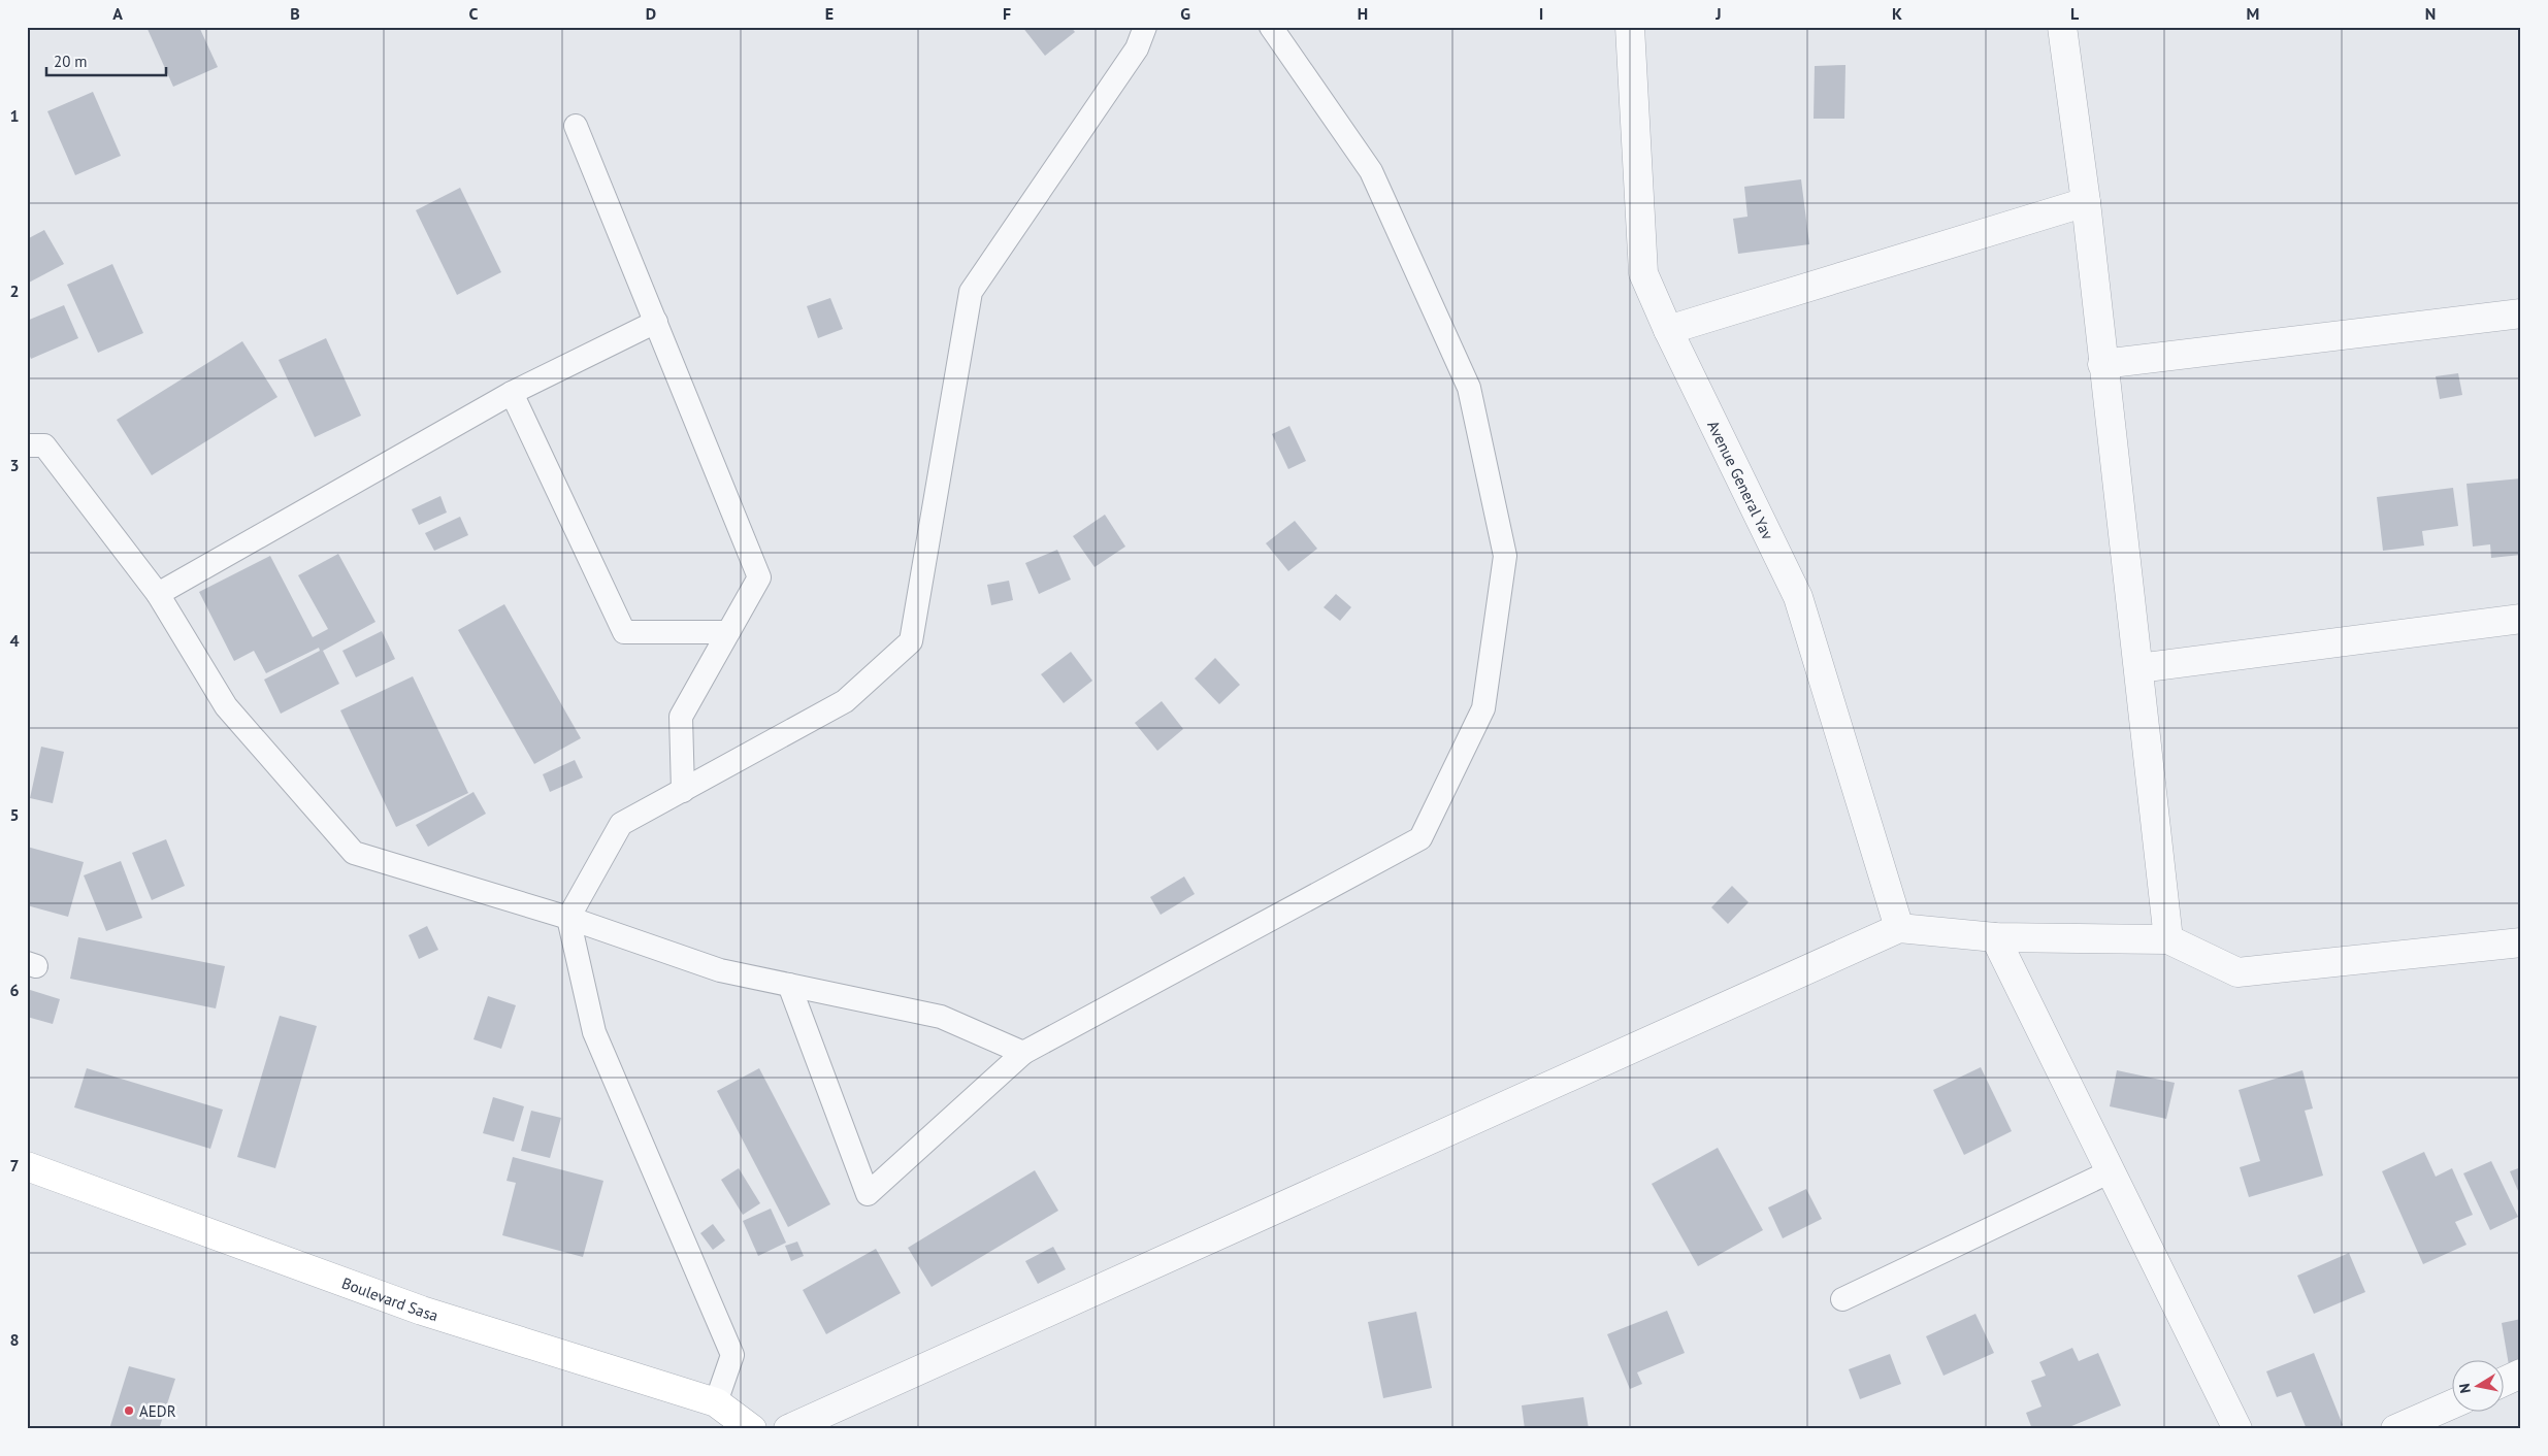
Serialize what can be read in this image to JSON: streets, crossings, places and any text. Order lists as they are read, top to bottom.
{
  "streets": {
    "street": ["Avenue General Yav", "Boulevard Sasa"]
  },
  "places": ["AEDR"],
  "scale_bar": "20 m",
  "north": "left",
  "grid": {
    "columns": [
      "A",
      "B",
      "C",
      "D",
      "E",
      "F",
      "G",
      "H",
      "I",
      "J",
      "K",
      "L",
      "M",
      "N"
    ],
    "rows": [
      "1",
      "2",
      "3",
      "4",
      "5",
      "6",
      "7",
      "8"
    ]
  }
}
